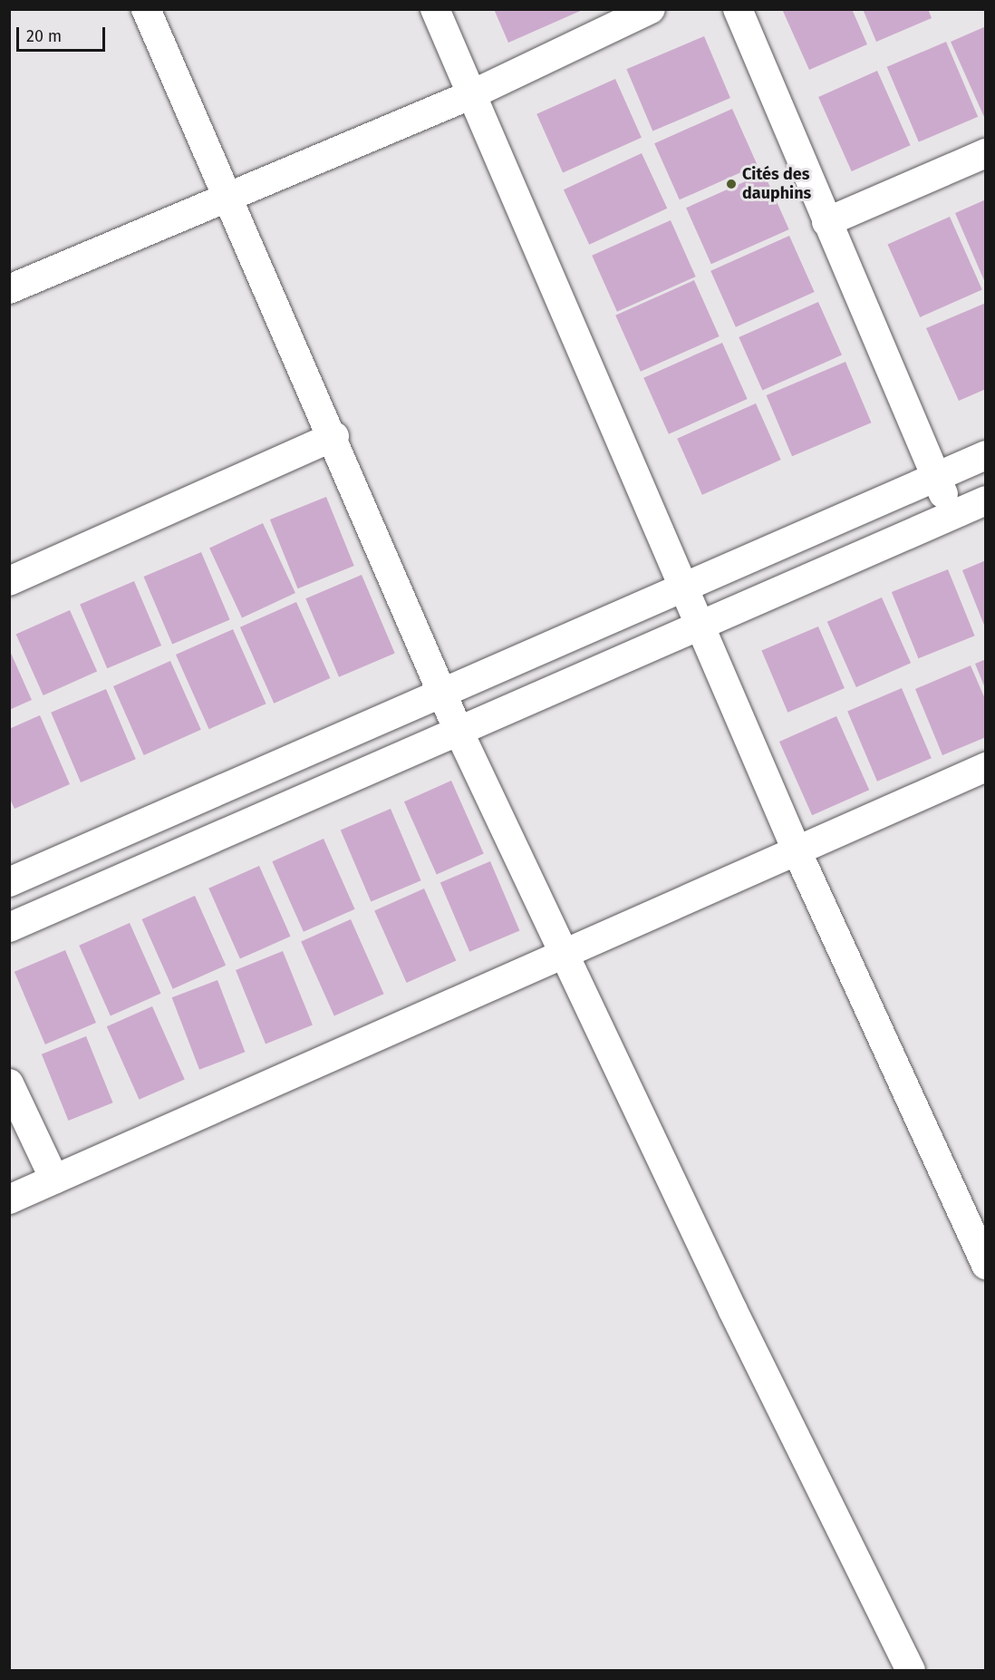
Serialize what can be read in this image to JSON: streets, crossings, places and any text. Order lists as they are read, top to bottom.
{
  "places": ["Cités des dauphins"],
  "scale_bar": "20 m"
}
